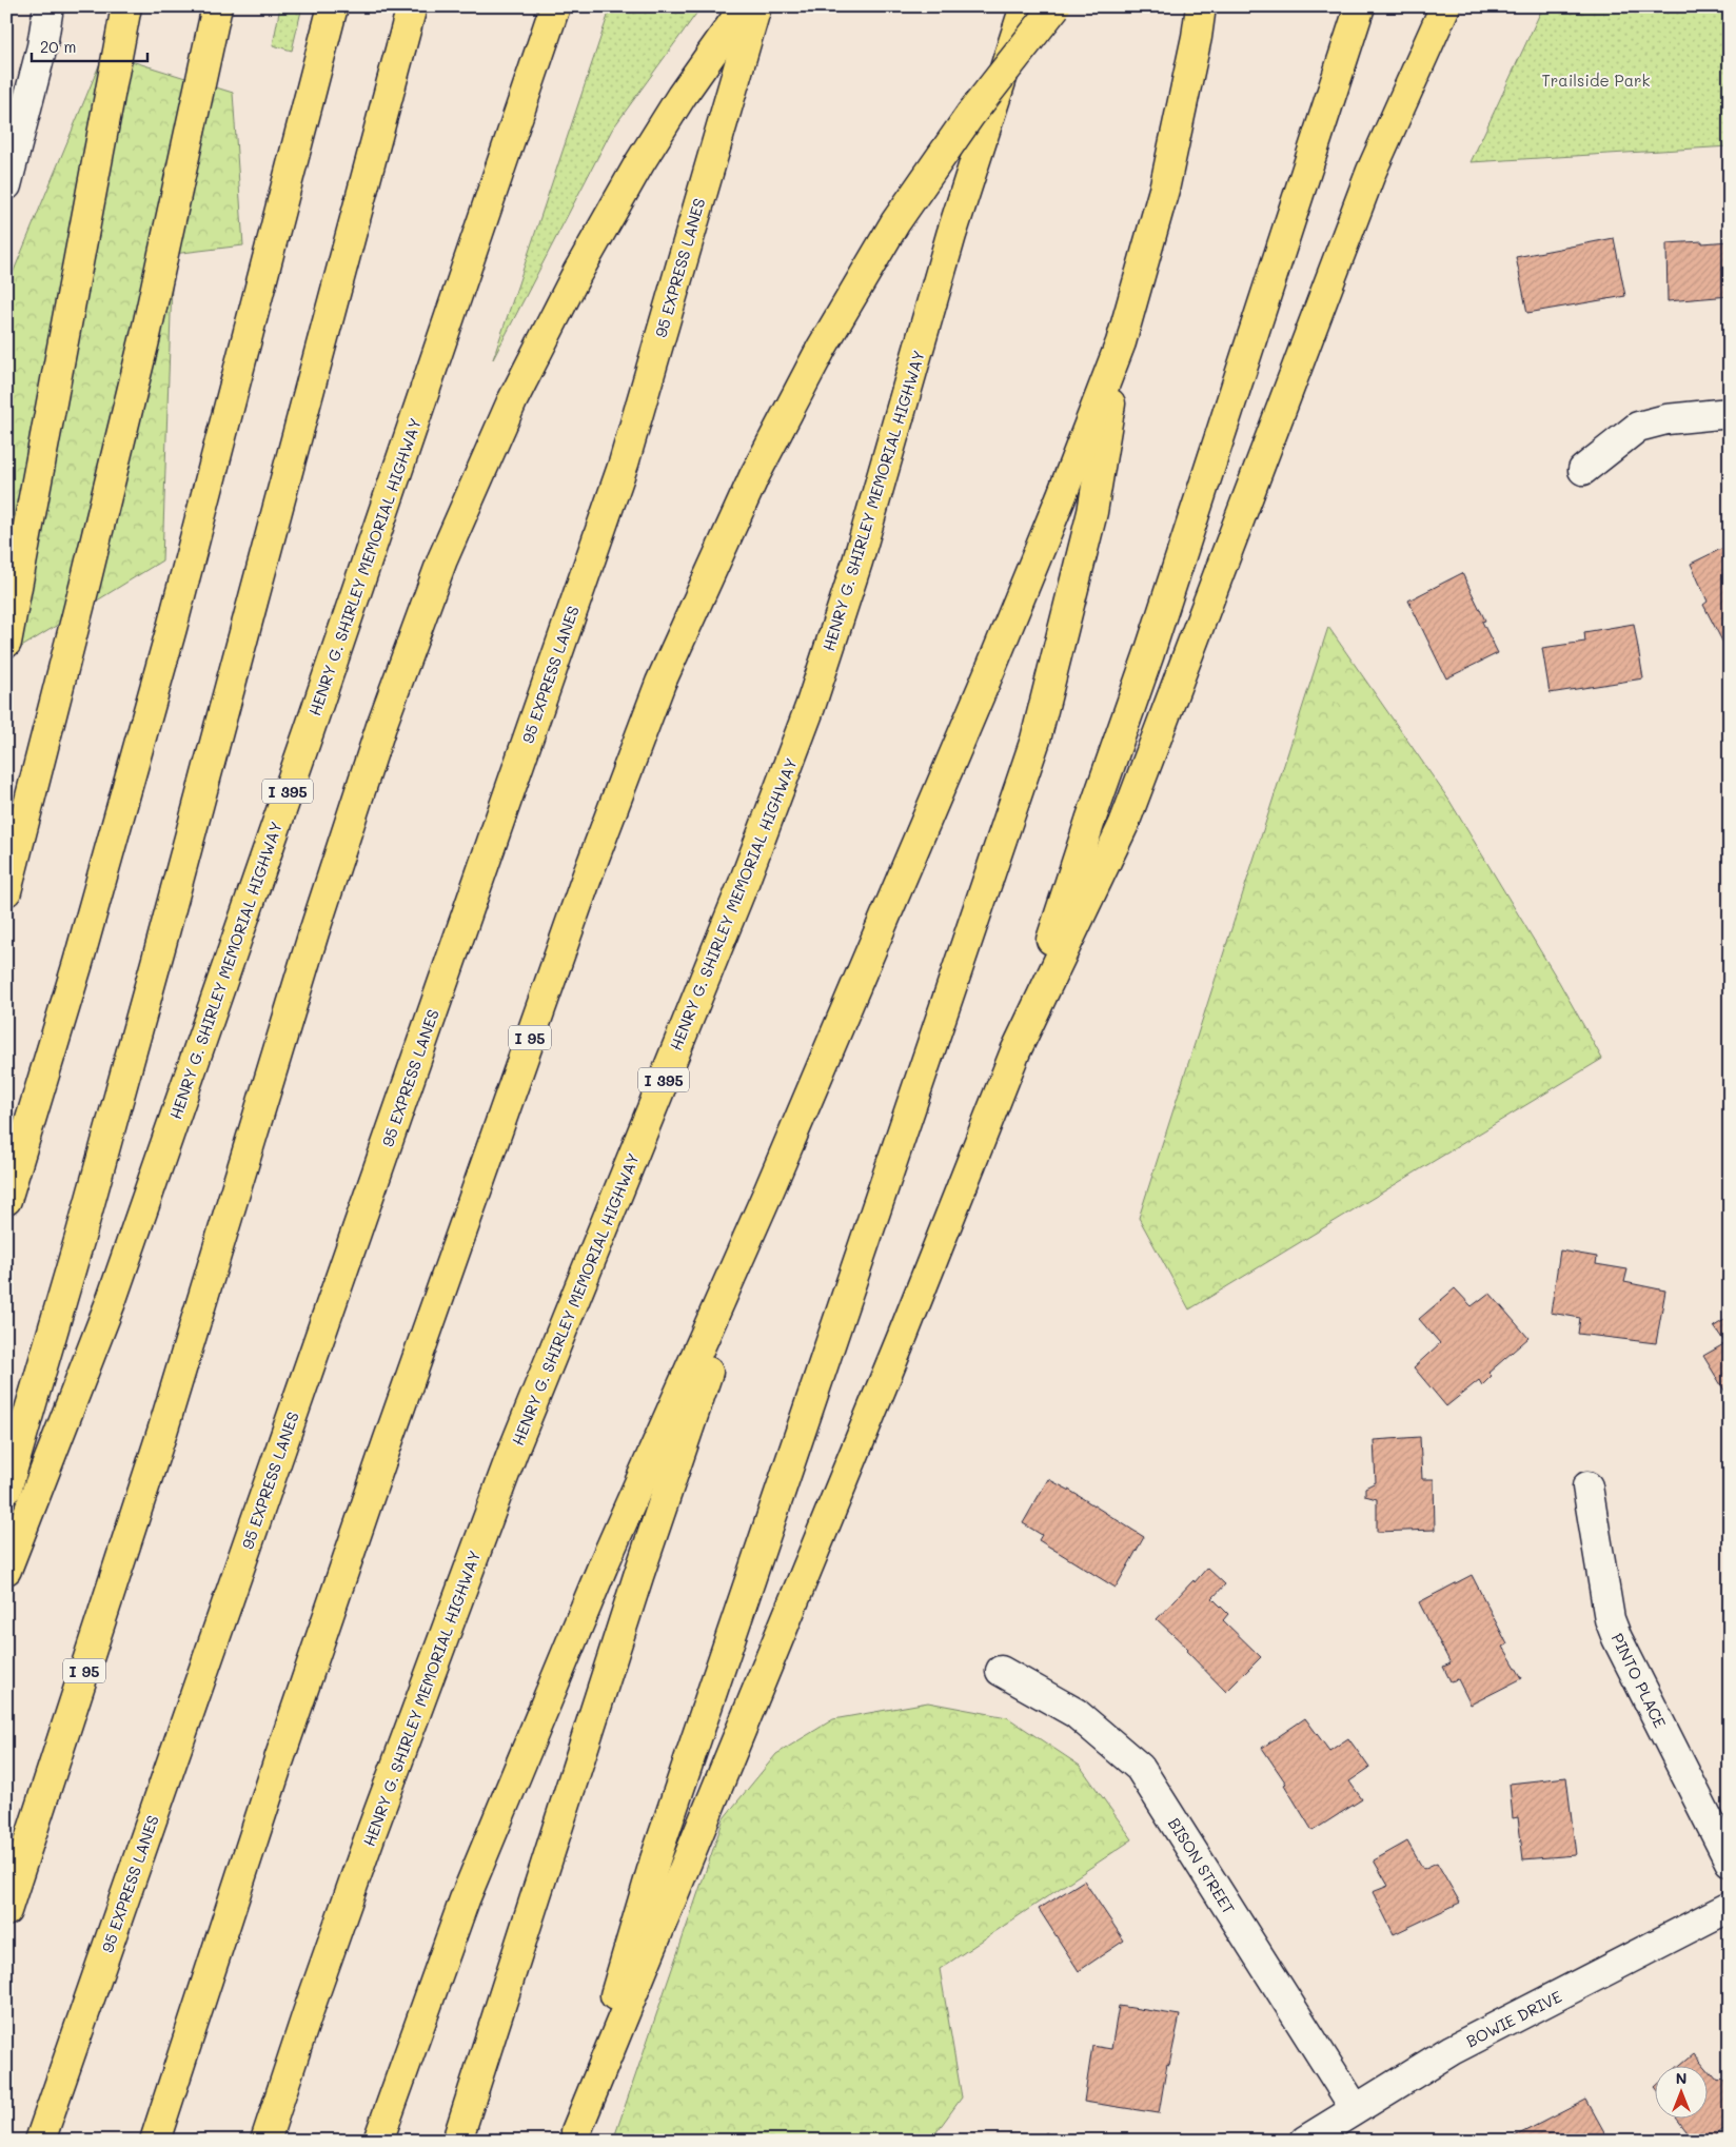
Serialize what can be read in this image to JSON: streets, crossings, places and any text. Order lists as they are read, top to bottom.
{
  "streets": {
    "highway": [
      "95 EXPRESS LANES",
      "HENRY G. SHIRLEY MEMORIAL HIGHWAY",
      "I 395",
      "I 95"
    ],
    "street": ["PINTO PLACE", "BISON STREET", "BOWIE DRIVE"]
  },
  "crossings": [
    ["BISON STREET", "BOWIE DRIVE"]
  ],
  "parks": ["Trailside Park"],
  "scale_bar": "20 m",
  "north": "top"
}
